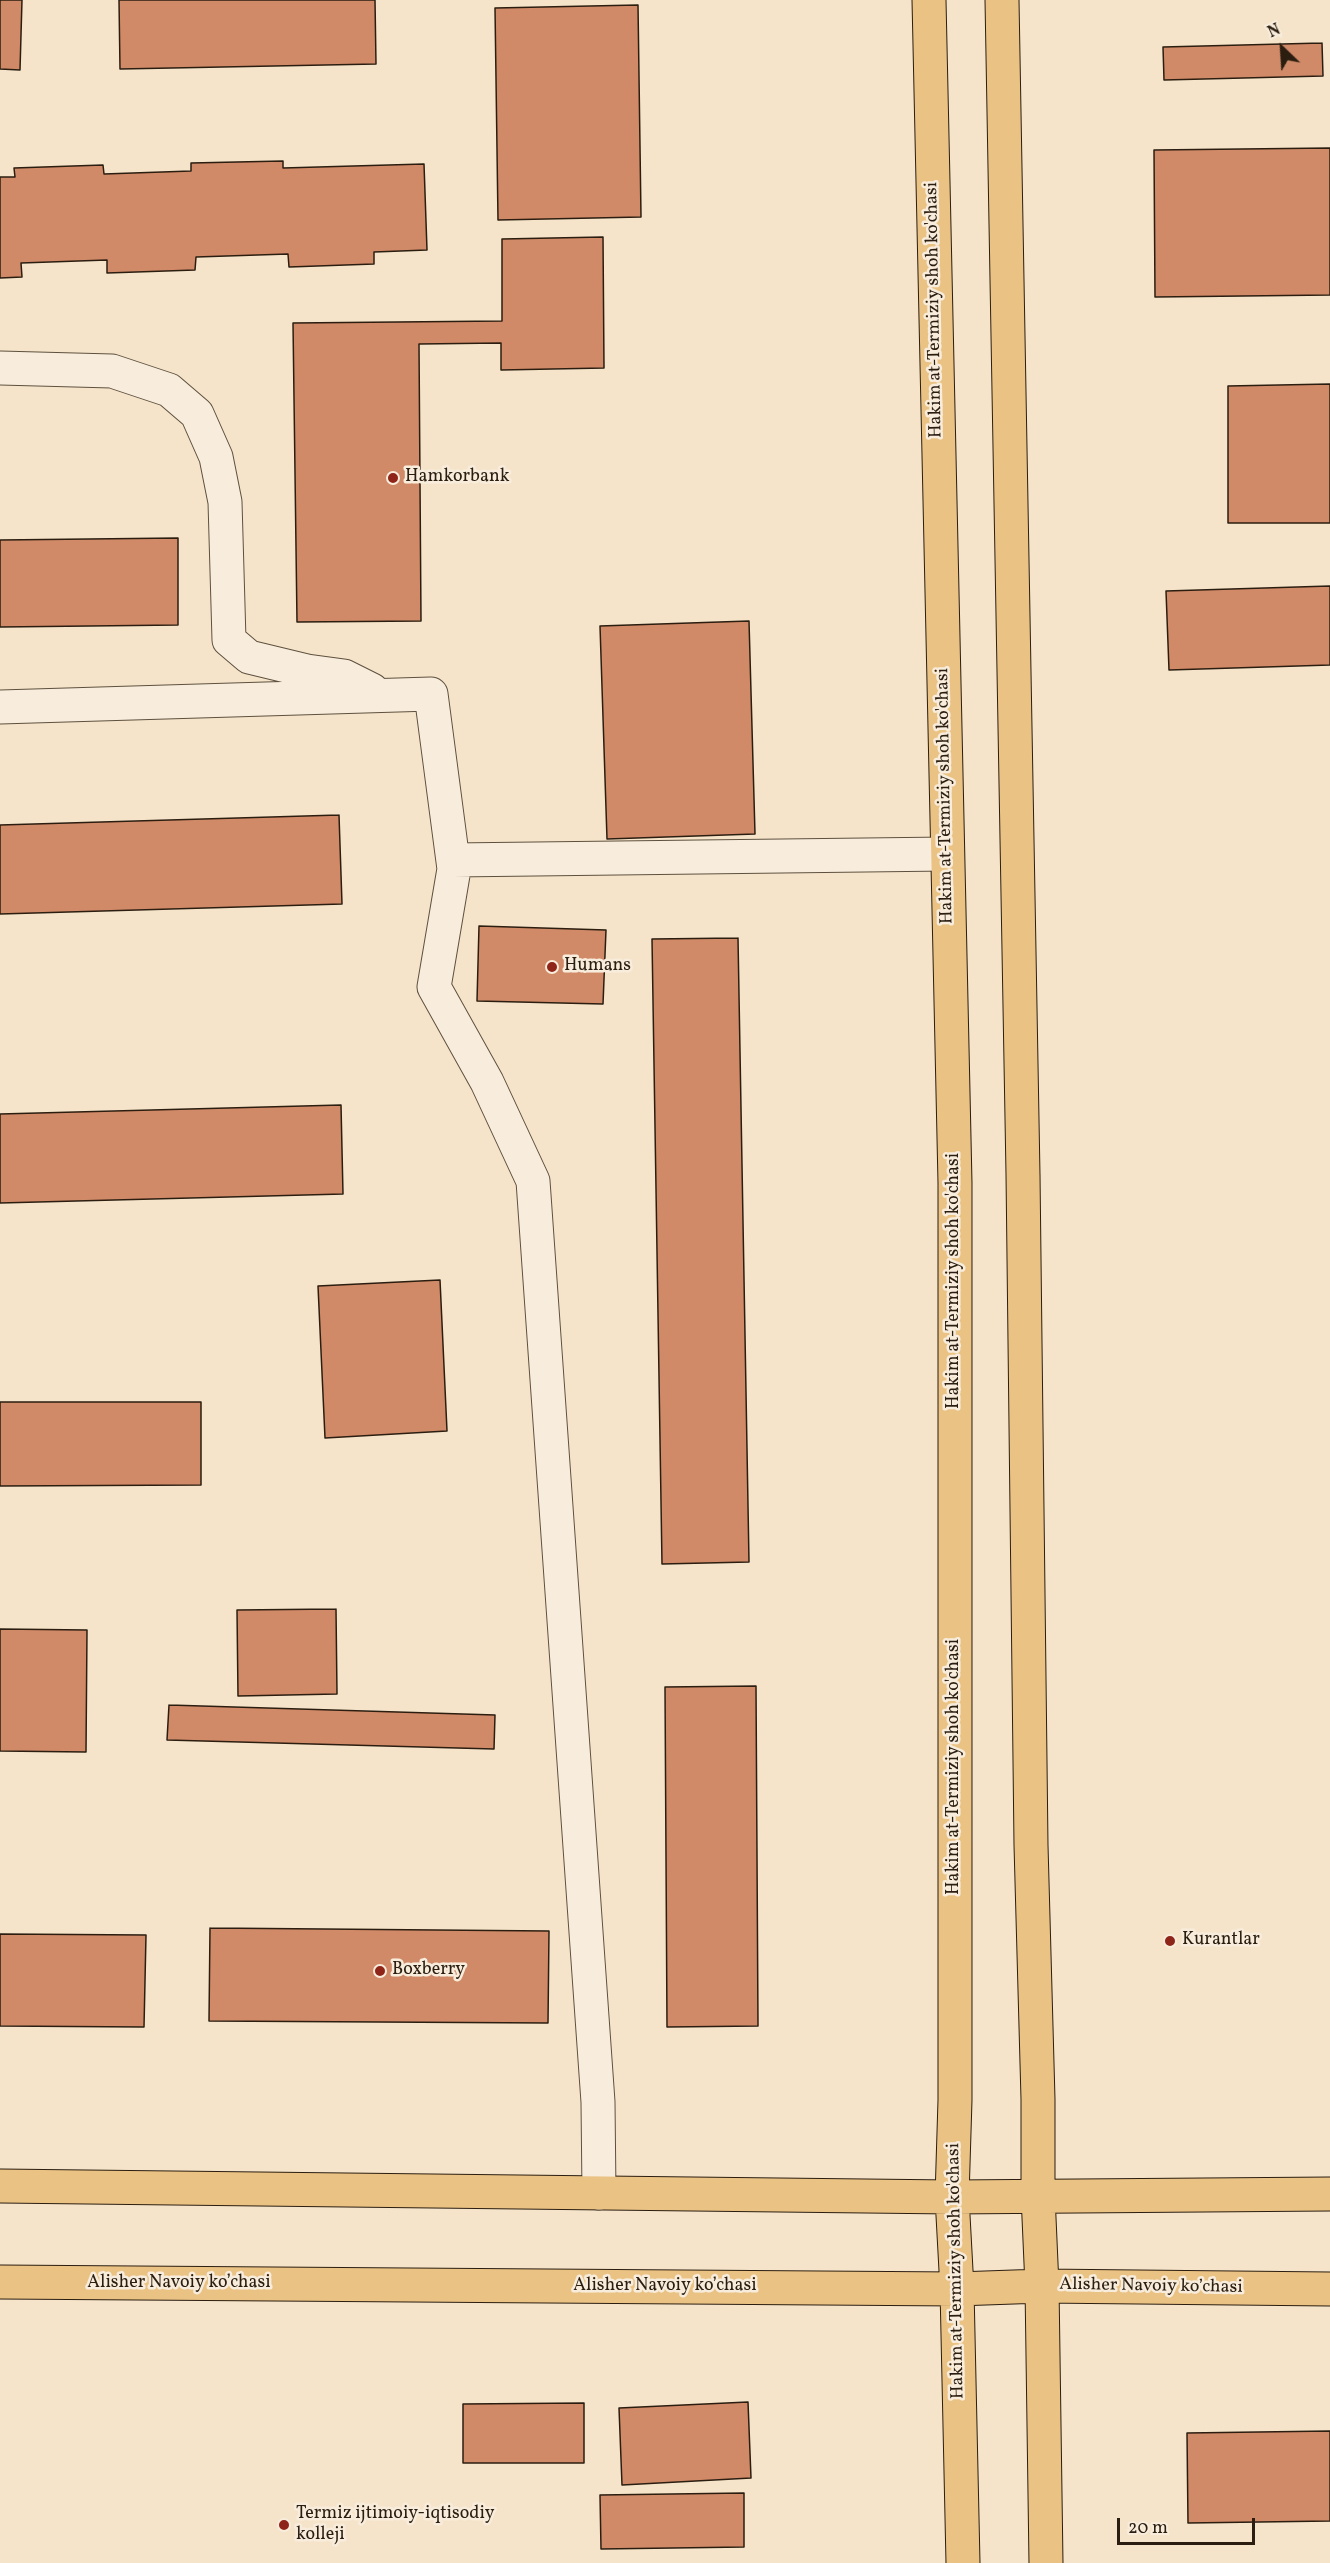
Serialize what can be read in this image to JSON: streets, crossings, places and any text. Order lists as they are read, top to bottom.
{
  "streets": {
    "main road": ["Hakim at-Termiziy shoh ko'chasi", "Alisher Navoiy ko’chasi"]
  },
  "crossings": [
    ["Hakim at-Termiziy shoh ko'chasi", "Alisher Navoiy ko’chasi"]
  ],
  "places": [
    "Hamkorbank",
    "Humans",
    "Kurantlar",
    "Boxberry",
    "Termiz ijtimoiy-iqtisodiy kolleji"
  ],
  "scale_bar": "20 m",
  "north": "top left"
}
